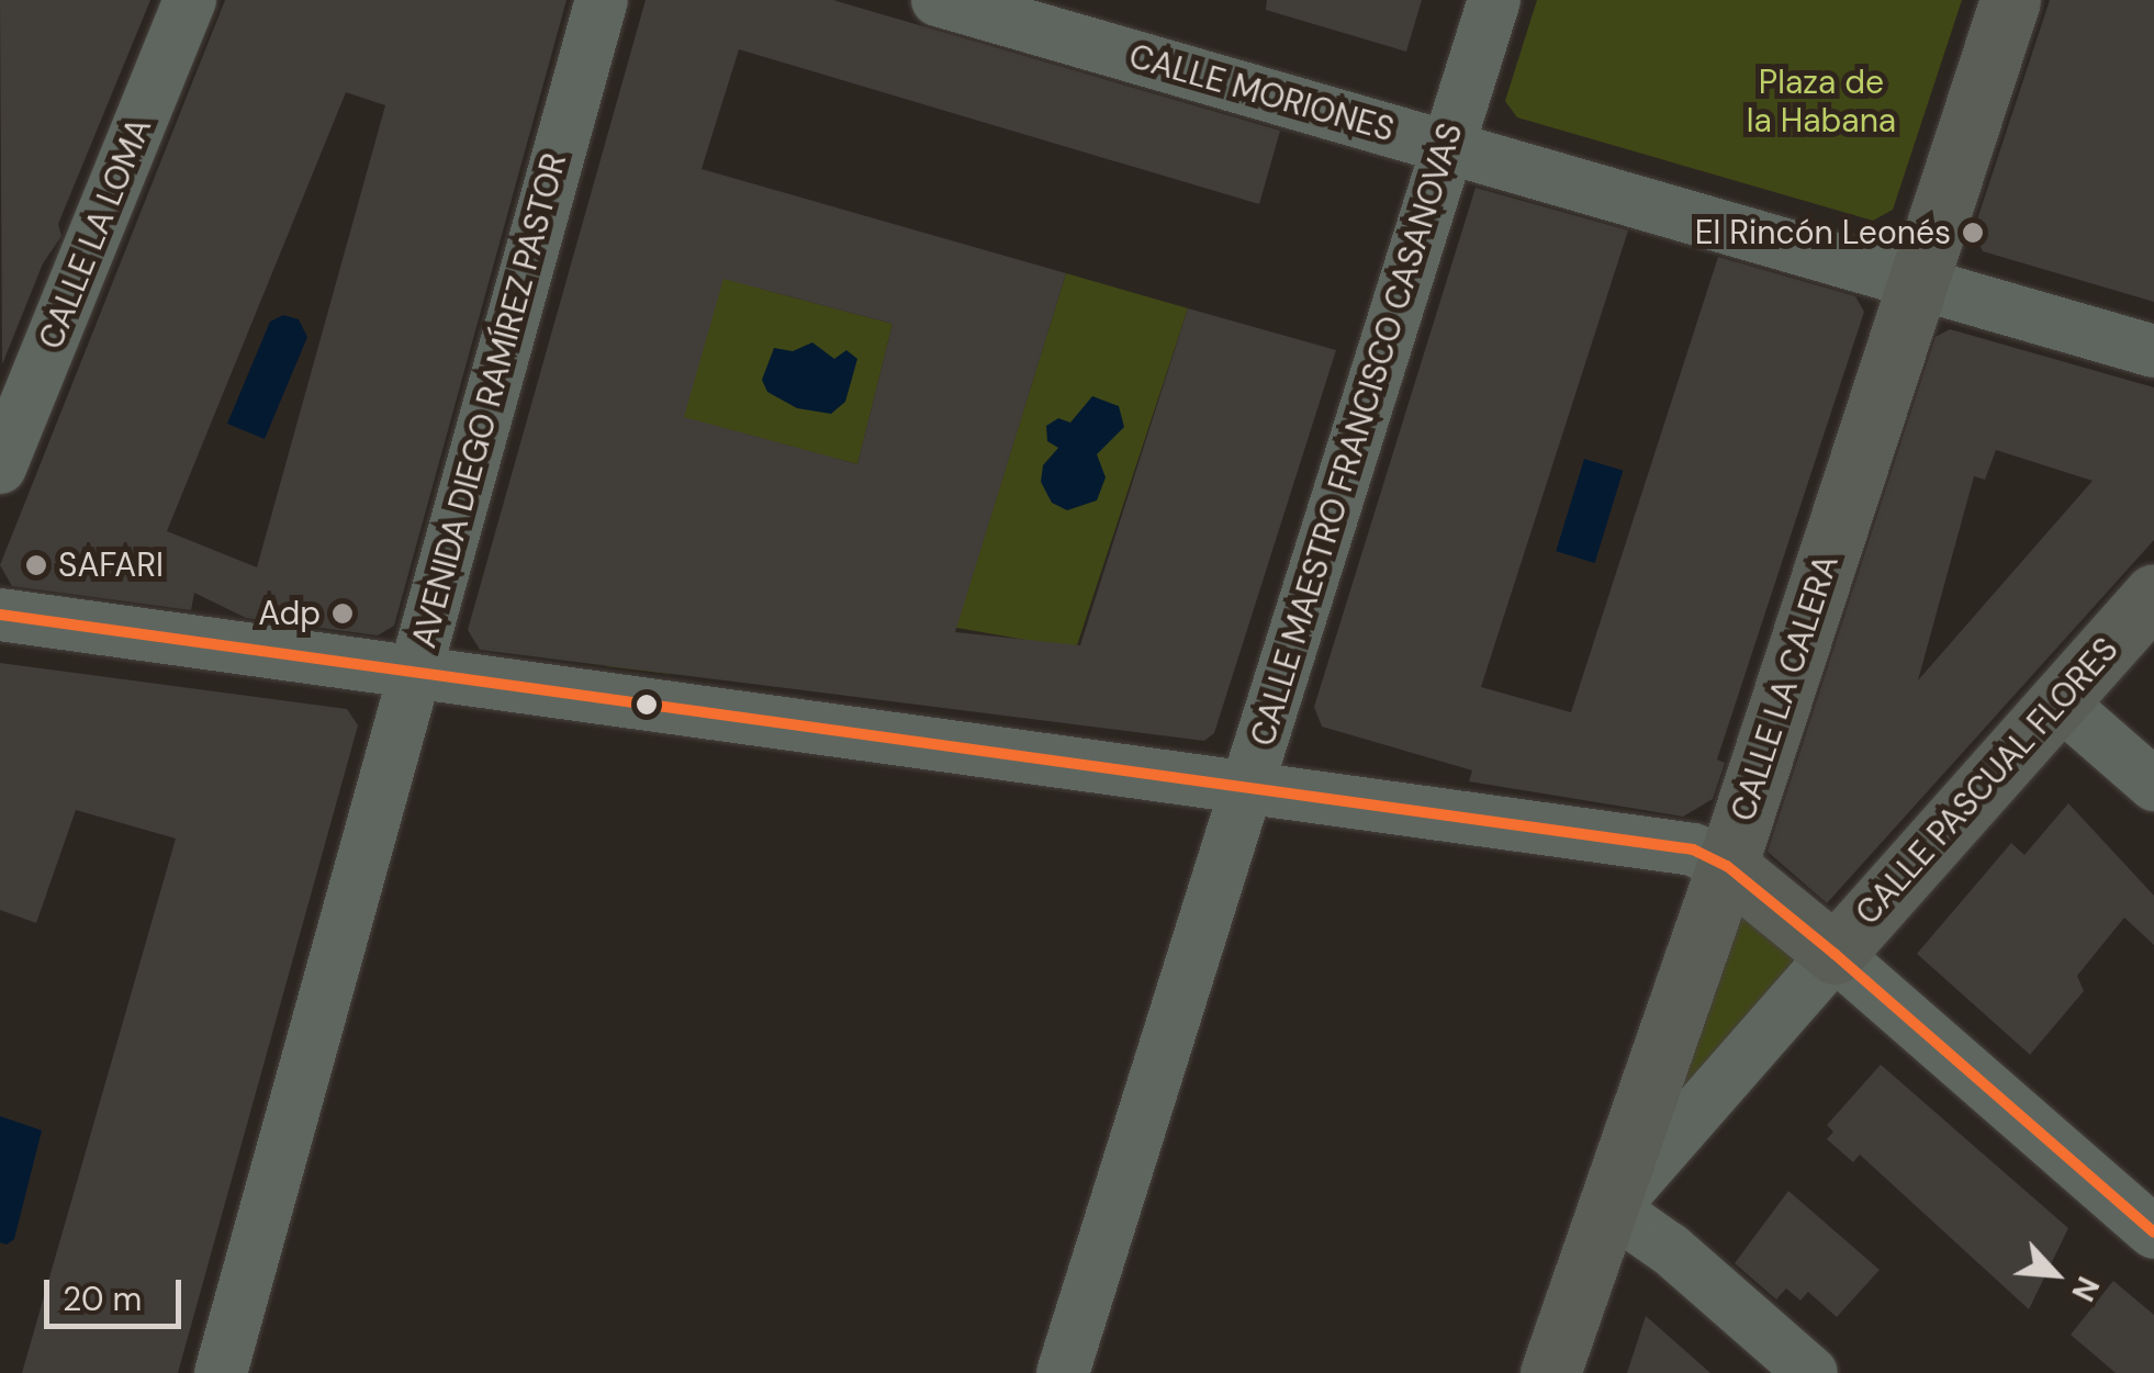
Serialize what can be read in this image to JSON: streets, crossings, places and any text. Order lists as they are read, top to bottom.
{
  "streets": {
    "main road": ["CALLE LA CALERA", "CALLE PASCUAL FLORES"],
    "street": [
      "CALLE MORIONES",
      "CALLE LA LOMA",
      "AVENIDA DIEGO RAMÍREZ PASTOR",
      "CALLE MAESTRO FRANCISCO CASANOVAS"
    ]
  },
  "crossings": [
    ["CALLE MORIONES", "CALLE MAESTRO FRANCISCO CASANOVAS"],
    ["CALLE MORIONES", "CALLE LA CALERA"],
    ["CALLE LA CALERA", "CALLE PASCUAL FLORES"]
  ],
  "parks": ["Plaza de la Habana"],
  "places": ["El Rincón Leonés", "SAFARI", "Adp"],
  "scale_bar": "20 m",
  "north": "bottom right"
}
